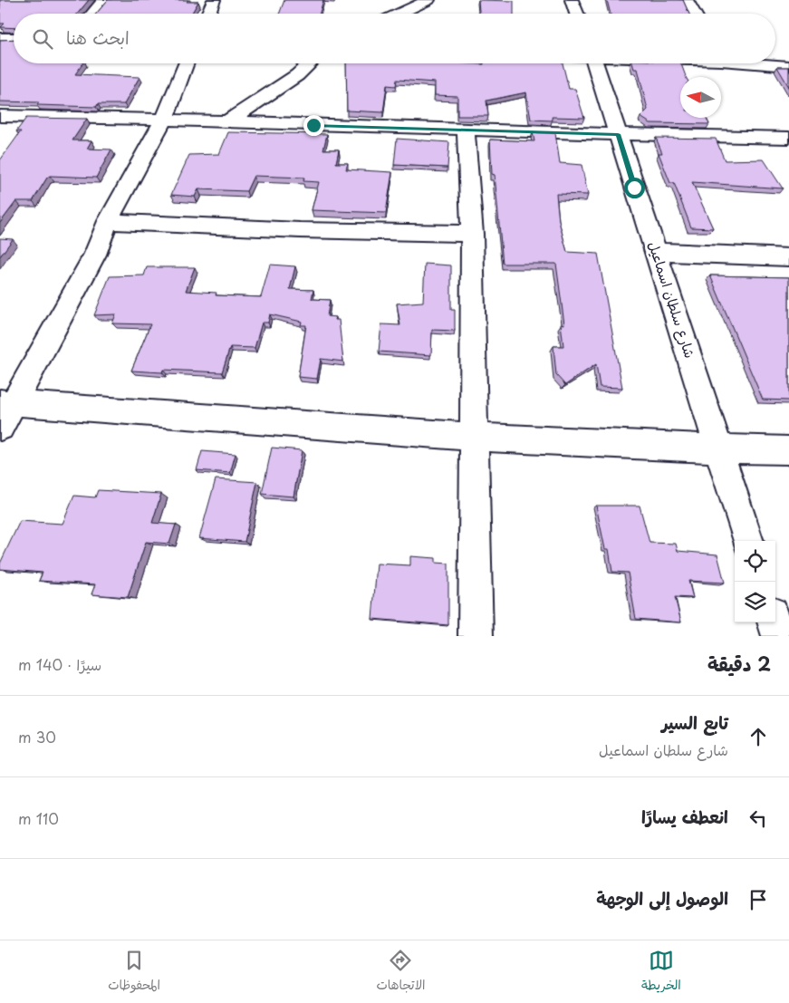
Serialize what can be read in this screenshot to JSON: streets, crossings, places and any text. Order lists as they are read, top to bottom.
{
  "streets": {
    "street": ["شارع سلطان اسماعيل"]
  },
  "north": "left",
  "page": {
    "search": "ابحث هنا",
    "heading": ["2 دقيقة", "سيرًا · 140 m"],
    "list": [
      ["تابع السير", "شارع سلطان اسماعيل", "30 m"],
      ["انعطف يسارًا", "110 m"],
      "الوصول إلى الوجهة"
    ],
    "nav": ["الخريطة", "الاتجاهات", "المحفوظات"]
  }
}
